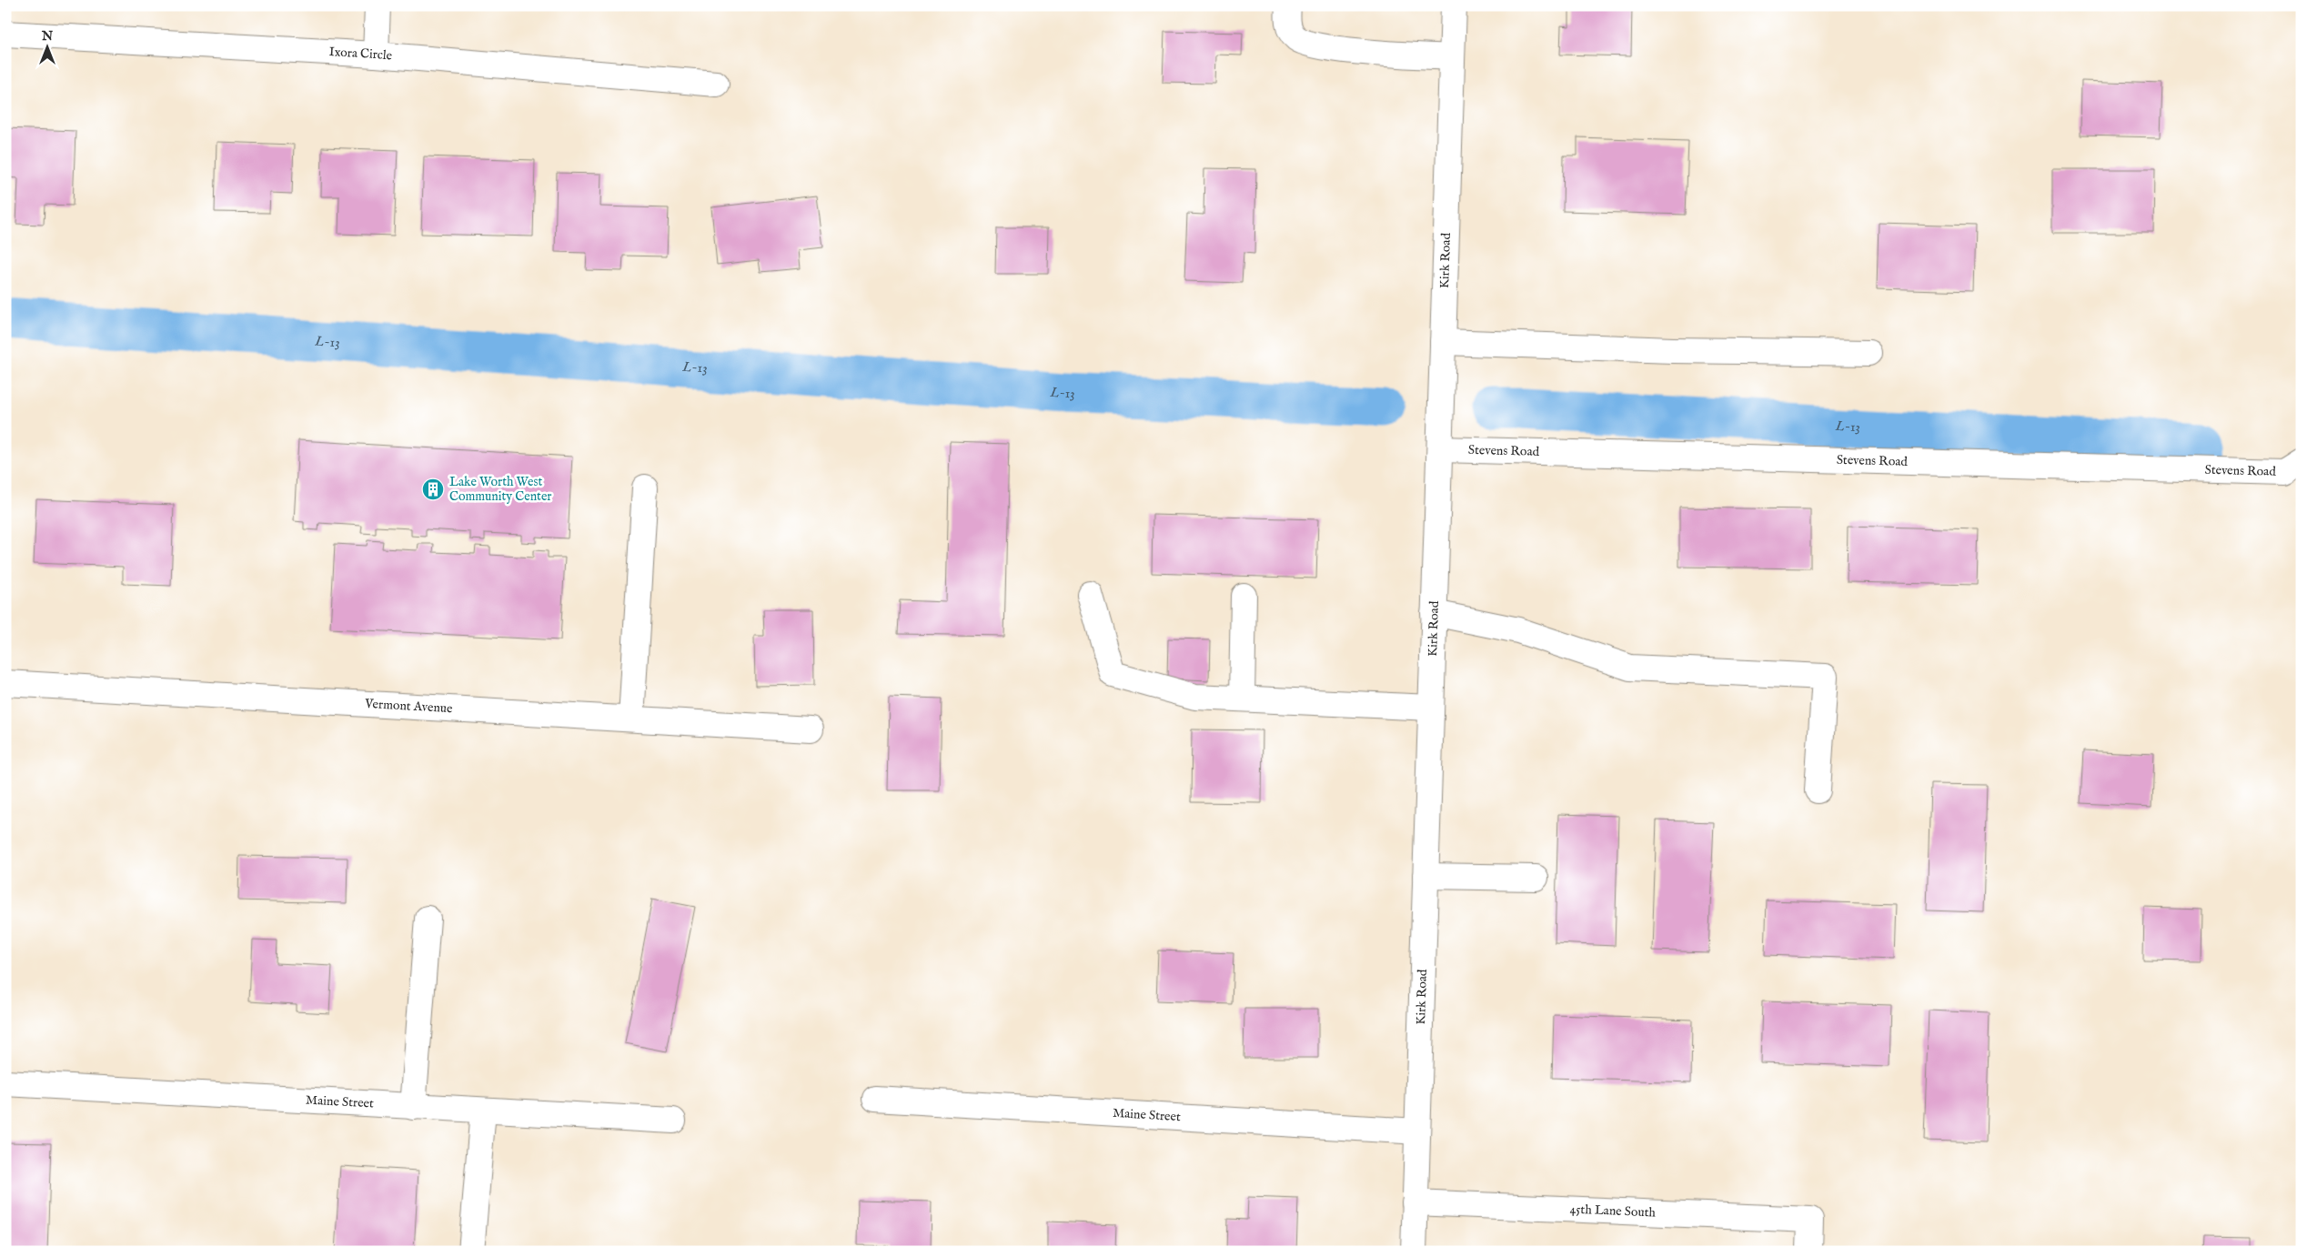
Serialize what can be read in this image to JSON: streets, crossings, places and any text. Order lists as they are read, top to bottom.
{
  "streets": {
    "street": [
      "Ixora Circle",
      "Kirk Road",
      "Stevens Road",
      "Vermont Avenue",
      "Maine Street",
      "45th Lane South"
    ]
  },
  "crossings": [
    ["Kirk Road", "Stevens Road"],
    ["Kirk Road", "Maine Street"],
    ["Kirk Road", "45th Lane South"]
  ],
  "water": ["L-13"],
  "places": {
    "building": ["Lake Worth West Community Center"]
  },
  "north": "top"
}
